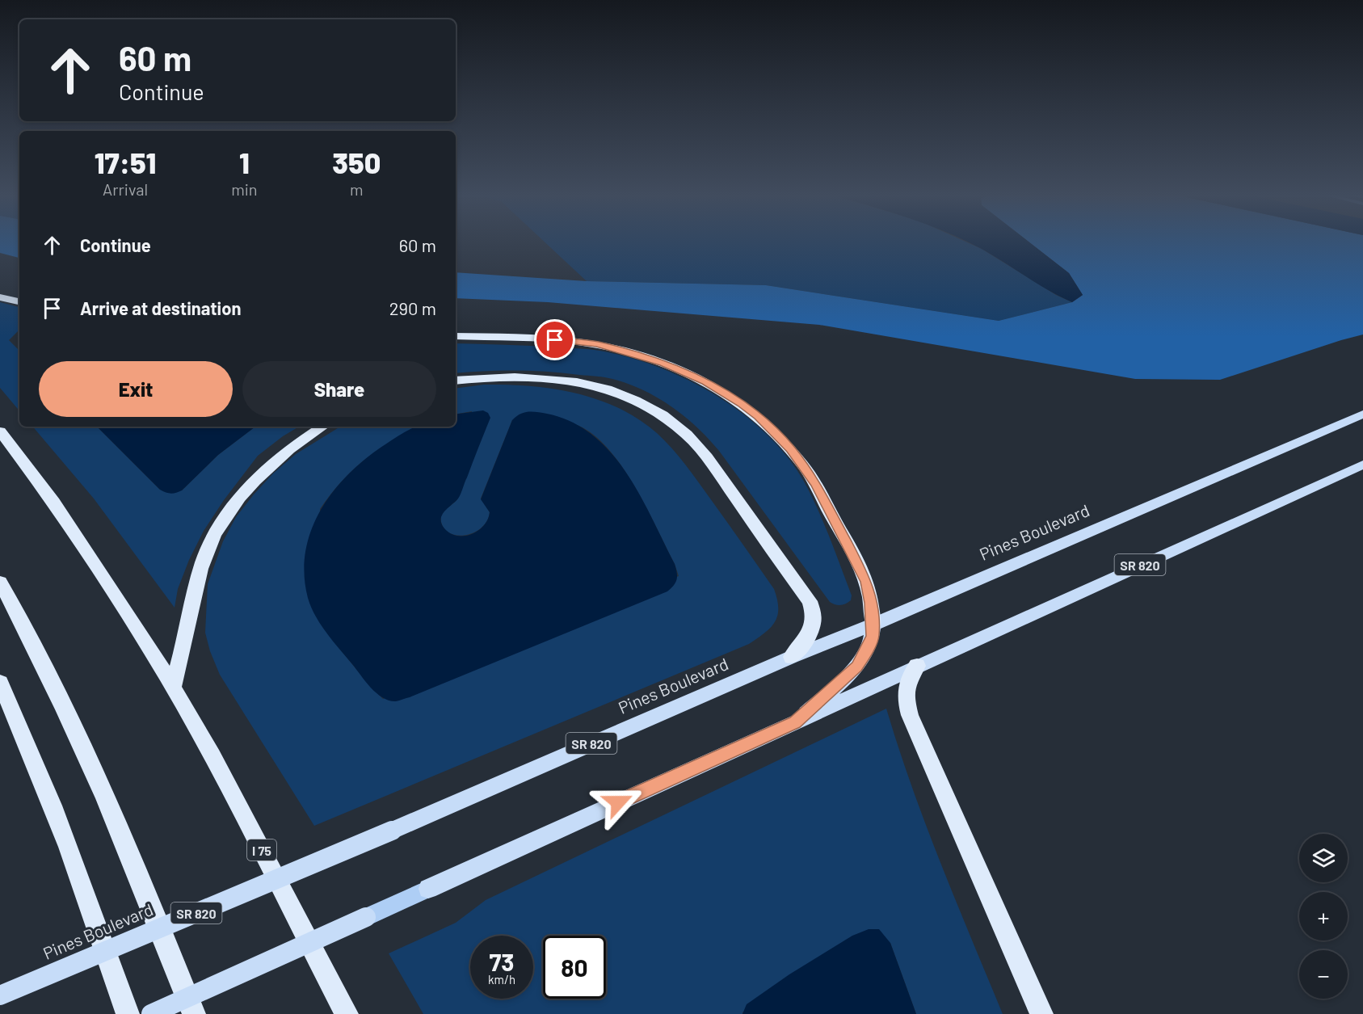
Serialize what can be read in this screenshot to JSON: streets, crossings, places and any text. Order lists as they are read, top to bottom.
{
  "streets": {
    "highway": ["Pines Boulevard", "SR 820", "I 75"]
  },
  "page": {
    "turn": ["60 m", "Continue"],
    "eta": [
      "17:51",
      "Arrival",
      "1",
      "min",
      "350",
      "m"
    ],
    "list": [
      {
        "name": "Continue",
        "value": "60 m"
      },
      {
        "name": "Arrive at destination",
        "value": "290 m"
      }
    ],
    "buttons": ["Exit", "Share"],
    "map_buttons": ["+", "−"],
    "speed": "73 km/h",
    "limit": "80"
  }
}
